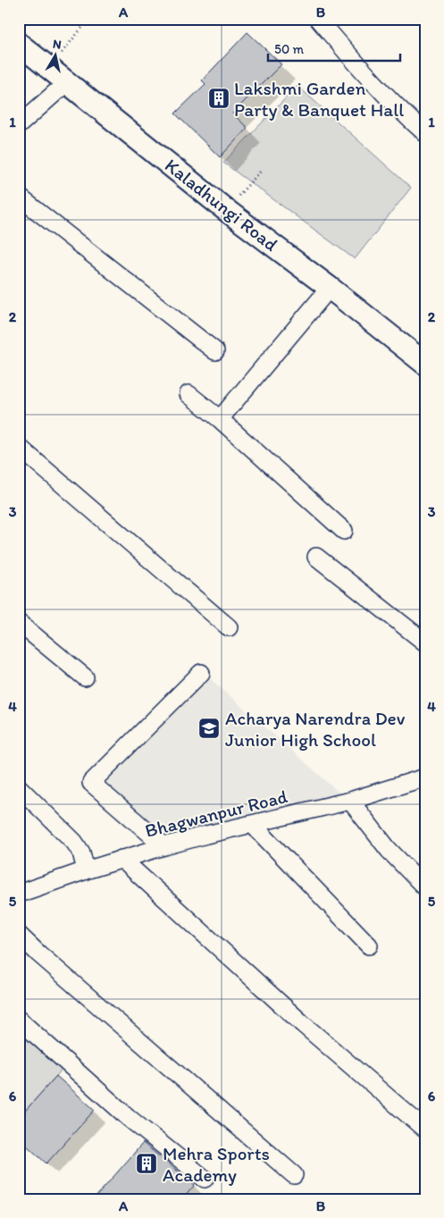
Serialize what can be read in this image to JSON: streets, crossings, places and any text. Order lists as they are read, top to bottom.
{
  "streets": {
    "main road": ["Kaladhungi Road"],
    "street": ["Bhagwanpur Road"]
  },
  "places": {
    "building": ["Lakshmi Garden Party & Banquet Hall", "Mehra Sports Academy"],
    "school or university": ["Acharya Narendra Dev Junior High School"]
  },
  "scale_bar": "50 m",
  "north": "top",
  "grid": {
    "columns": ["A", "B"],
    "rows": [
      "1",
      "2",
      "3",
      "4",
      "5",
      "6"
    ]
  }
}
